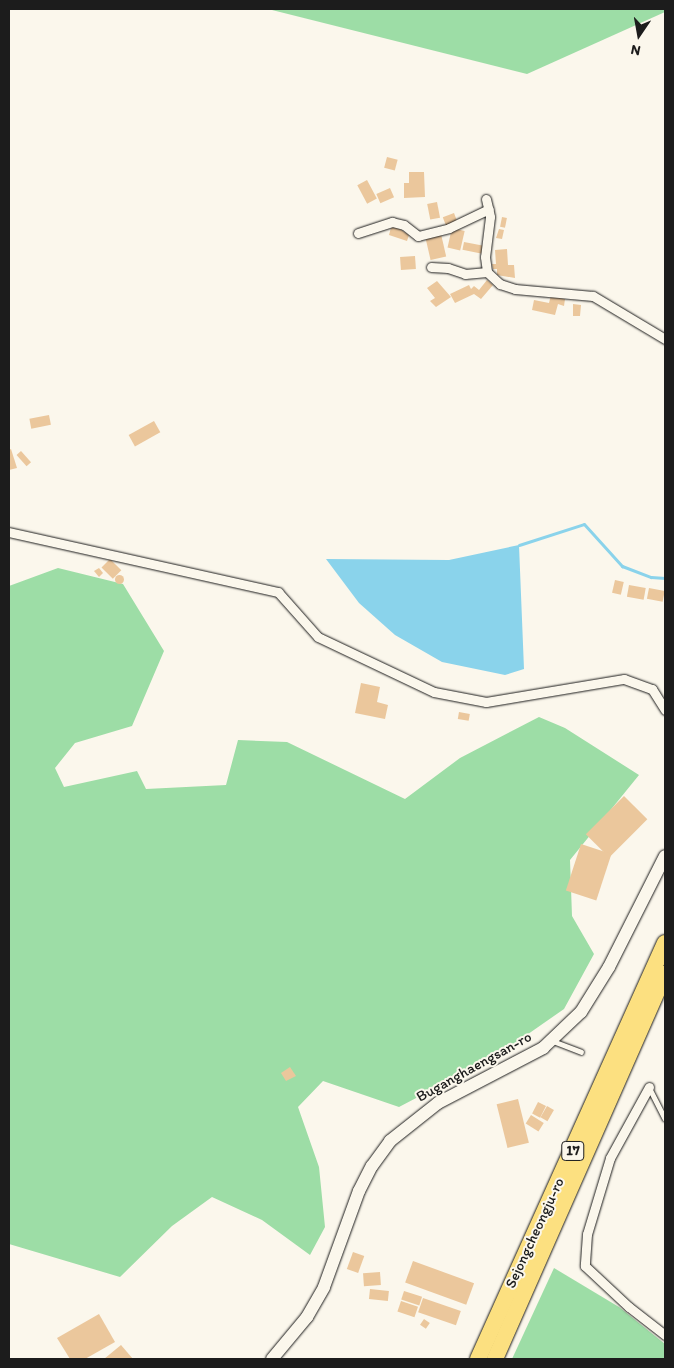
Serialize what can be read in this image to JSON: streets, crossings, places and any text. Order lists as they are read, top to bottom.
{
  "streets": {
    "highway": ["17", "Sejongcheongju-ro"],
    "street": ["Buganghaengsan-ro"]
  },
  "north": "bottom"
}
